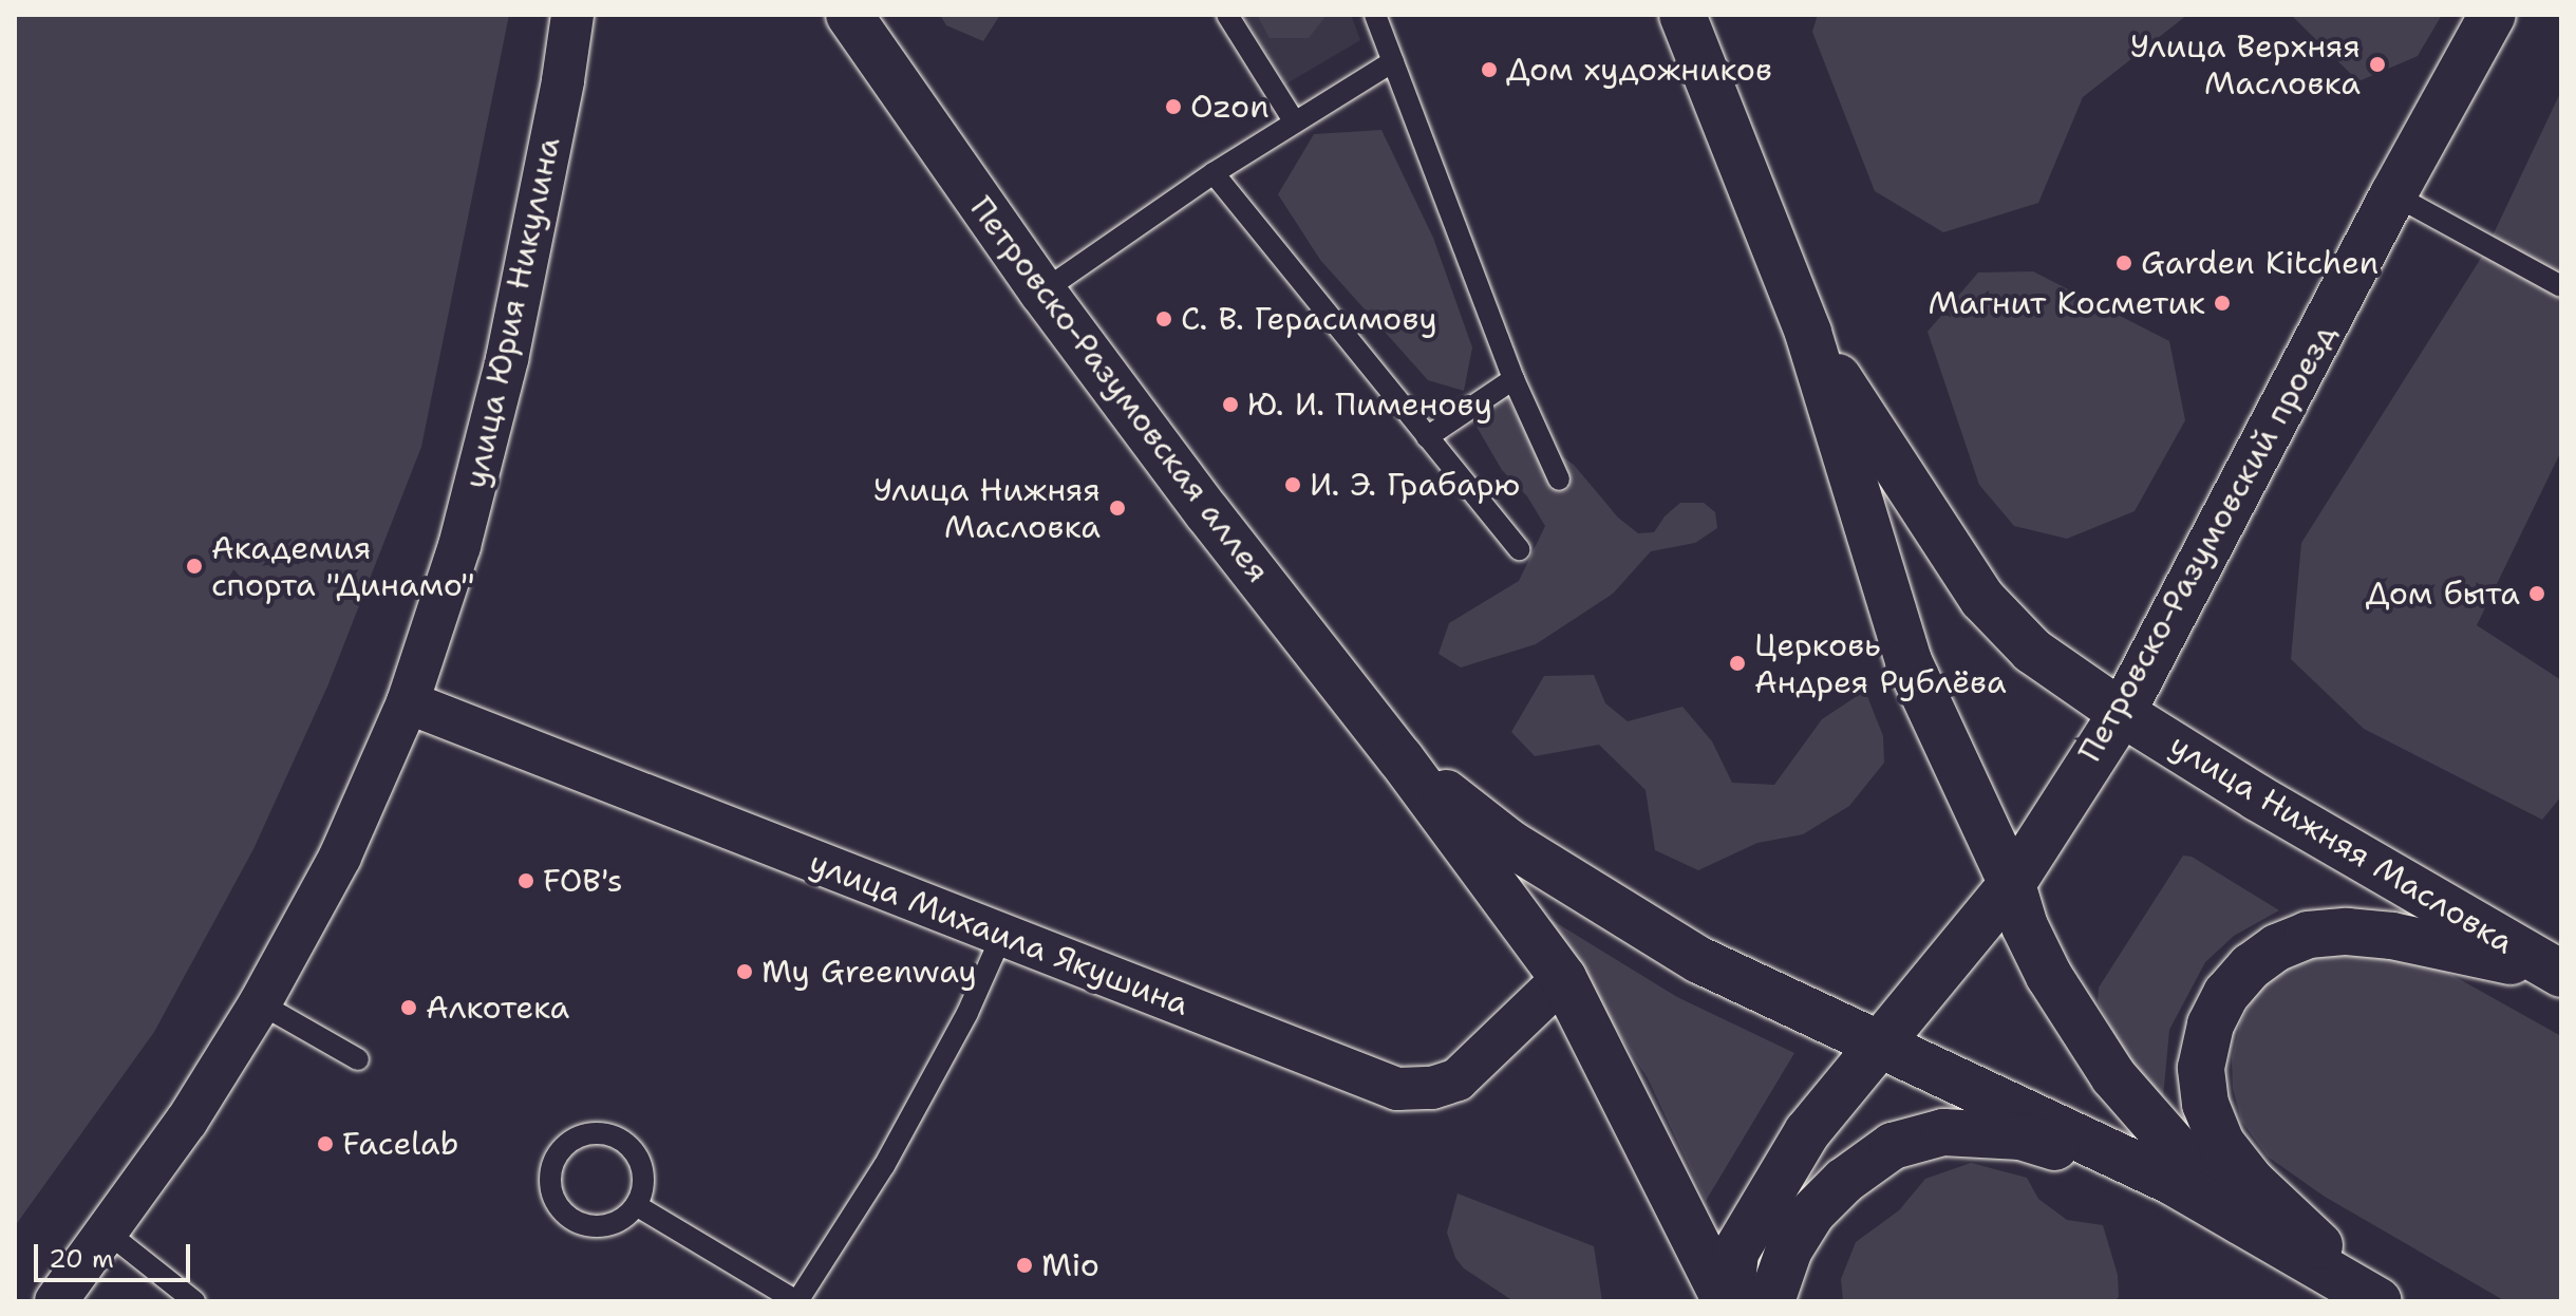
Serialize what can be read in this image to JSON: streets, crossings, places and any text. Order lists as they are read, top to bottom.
{
  "streets": {
    "street": [
      "улица Юрия Никулина",
      "Петровско-Разумовская аллея",
      "Петровско-Разумовский проезд",
      "улица Нижняя Масловка",
      "улица Михаила Якушина"
    ]
  },
  "crossings": [
    ["улица Юрия Никулина", "улица Михаила Якушина"],
    ["Петровско-Разумовская аллея", "Петровско-Разумовский проезд"],
    ["Петровско-Разумовская аллея", "улица Михаила Якушина"],
    ["Петровско-Разумовский проезд", "улица Нижняя Масловка"]
  ],
  "places": [
    "Улица Верхняя Масловка",
    "Дом художников",
    "Ozon",
    "Garden Kitchen",
    "Магнит Косметик",
    "С. В. Герасимову",
    "Ю. И. Пименову",
    "И. Э. Грабарю",
    "Улица Нижняя Масловка",
    "Академия спорта \"Динамо\"",
    "Дом быта",
    "Церковь Андрея Рублёва",
    "FOB's",
    "My Greenway",
    "Алкотека",
    "Facelab",
    "Mio"
  ],
  "scale_bar": "20 m"
}
